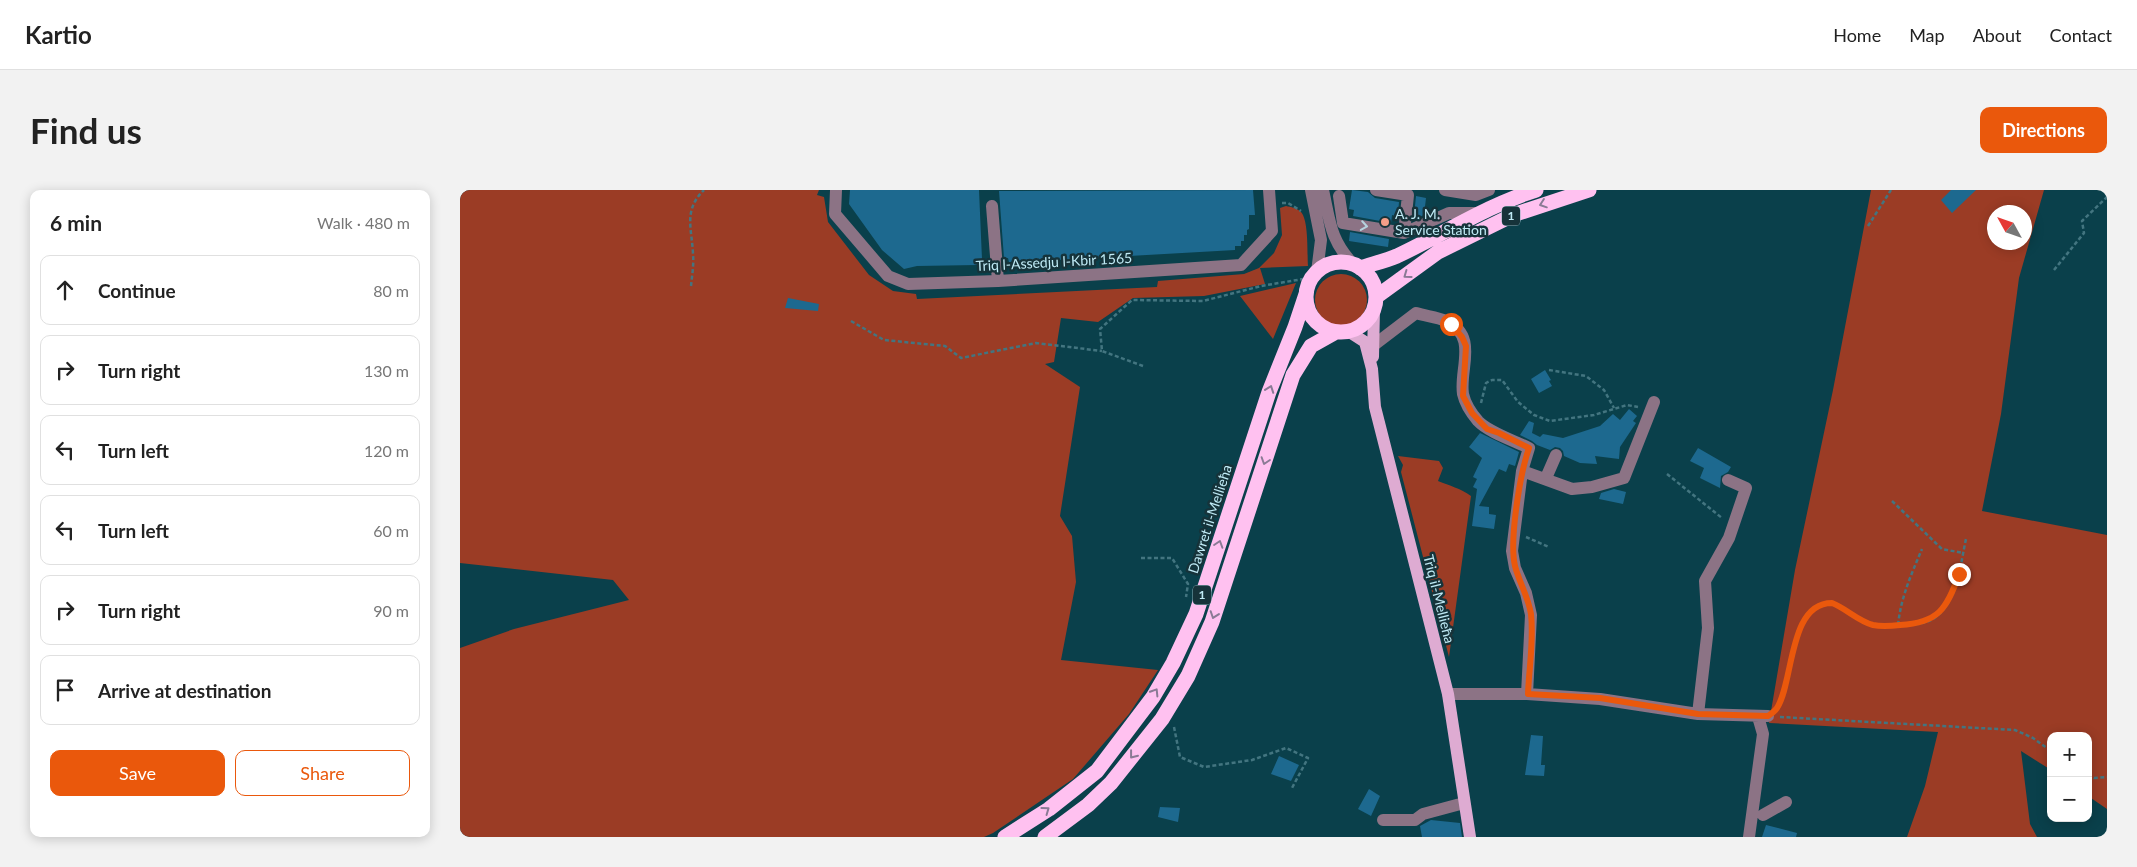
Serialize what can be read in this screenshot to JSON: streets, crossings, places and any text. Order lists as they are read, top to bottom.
{
  "streets": {
    "highway": ["1", "Dawret il-Mellieħa"],
    "main road": ["Triq il-Mellieħa"],
    "street": ["Triq l-Assedju l-Kbir 1565"]
  },
  "crossings": [
    ["1", "Dawret il-Mellieħa"],
    ["1", "Triq il-Mellieħa"],
    ["Dawret il-Mellieħa", "Triq il-Mellieħa"]
  ],
  "places": ["A. J. M. Service Station"],
  "north": "top left",
  "page": {
    "header": "Kartio",
    "nav": [
      "Home",
      "Map",
      "About",
      "Contact"
    ],
    "buttons": [
      "Directions",
      ["Save", "Share"]
    ],
    "title": "Find us",
    "heading": ["6 min", "Walk · 480 m"],
    "list": [
      ["Continue", "80 m"],
      ["Turn right", "130 m"],
      ["Turn left", "120 m"],
      ["Turn left", "60 m"],
      ["Turn right", "90 m"],
      "Arrive at destination"
    ],
    "map_buttons": ["+", "−"]
  }
}
